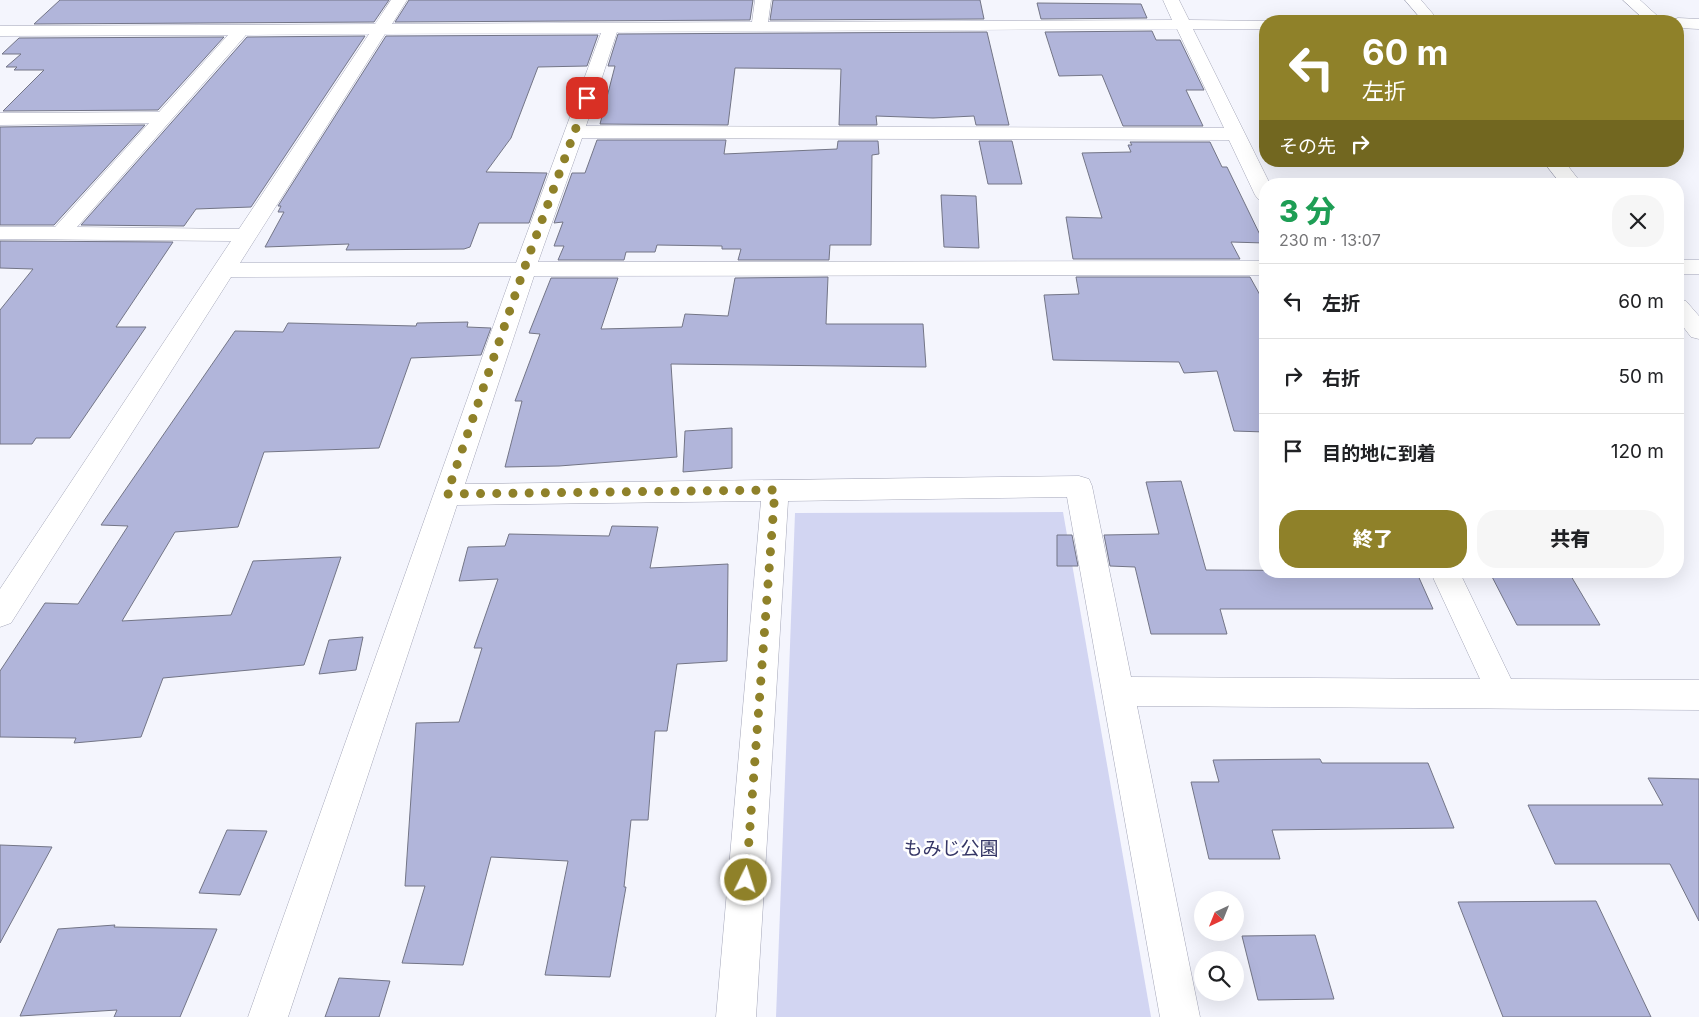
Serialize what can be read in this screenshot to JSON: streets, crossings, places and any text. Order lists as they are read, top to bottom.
{
  "parks": ["もみじ公園"],
  "north": "bottom left",
  "page": {
    "turn": ["60 m", "左折"],
    "then": "その先",
    "heading": ["3 分", "230 m · 13:07"],
    "list": [
      {
        "name": "左折",
        "value": "60 m"
      },
      {
        "name": "右折",
        "value": "50 m"
      },
      {
        "name": "目的地に到着",
        "value": "120 m"
      }
    ],
    "buttons": ["終了", "共有"]
  }
}
